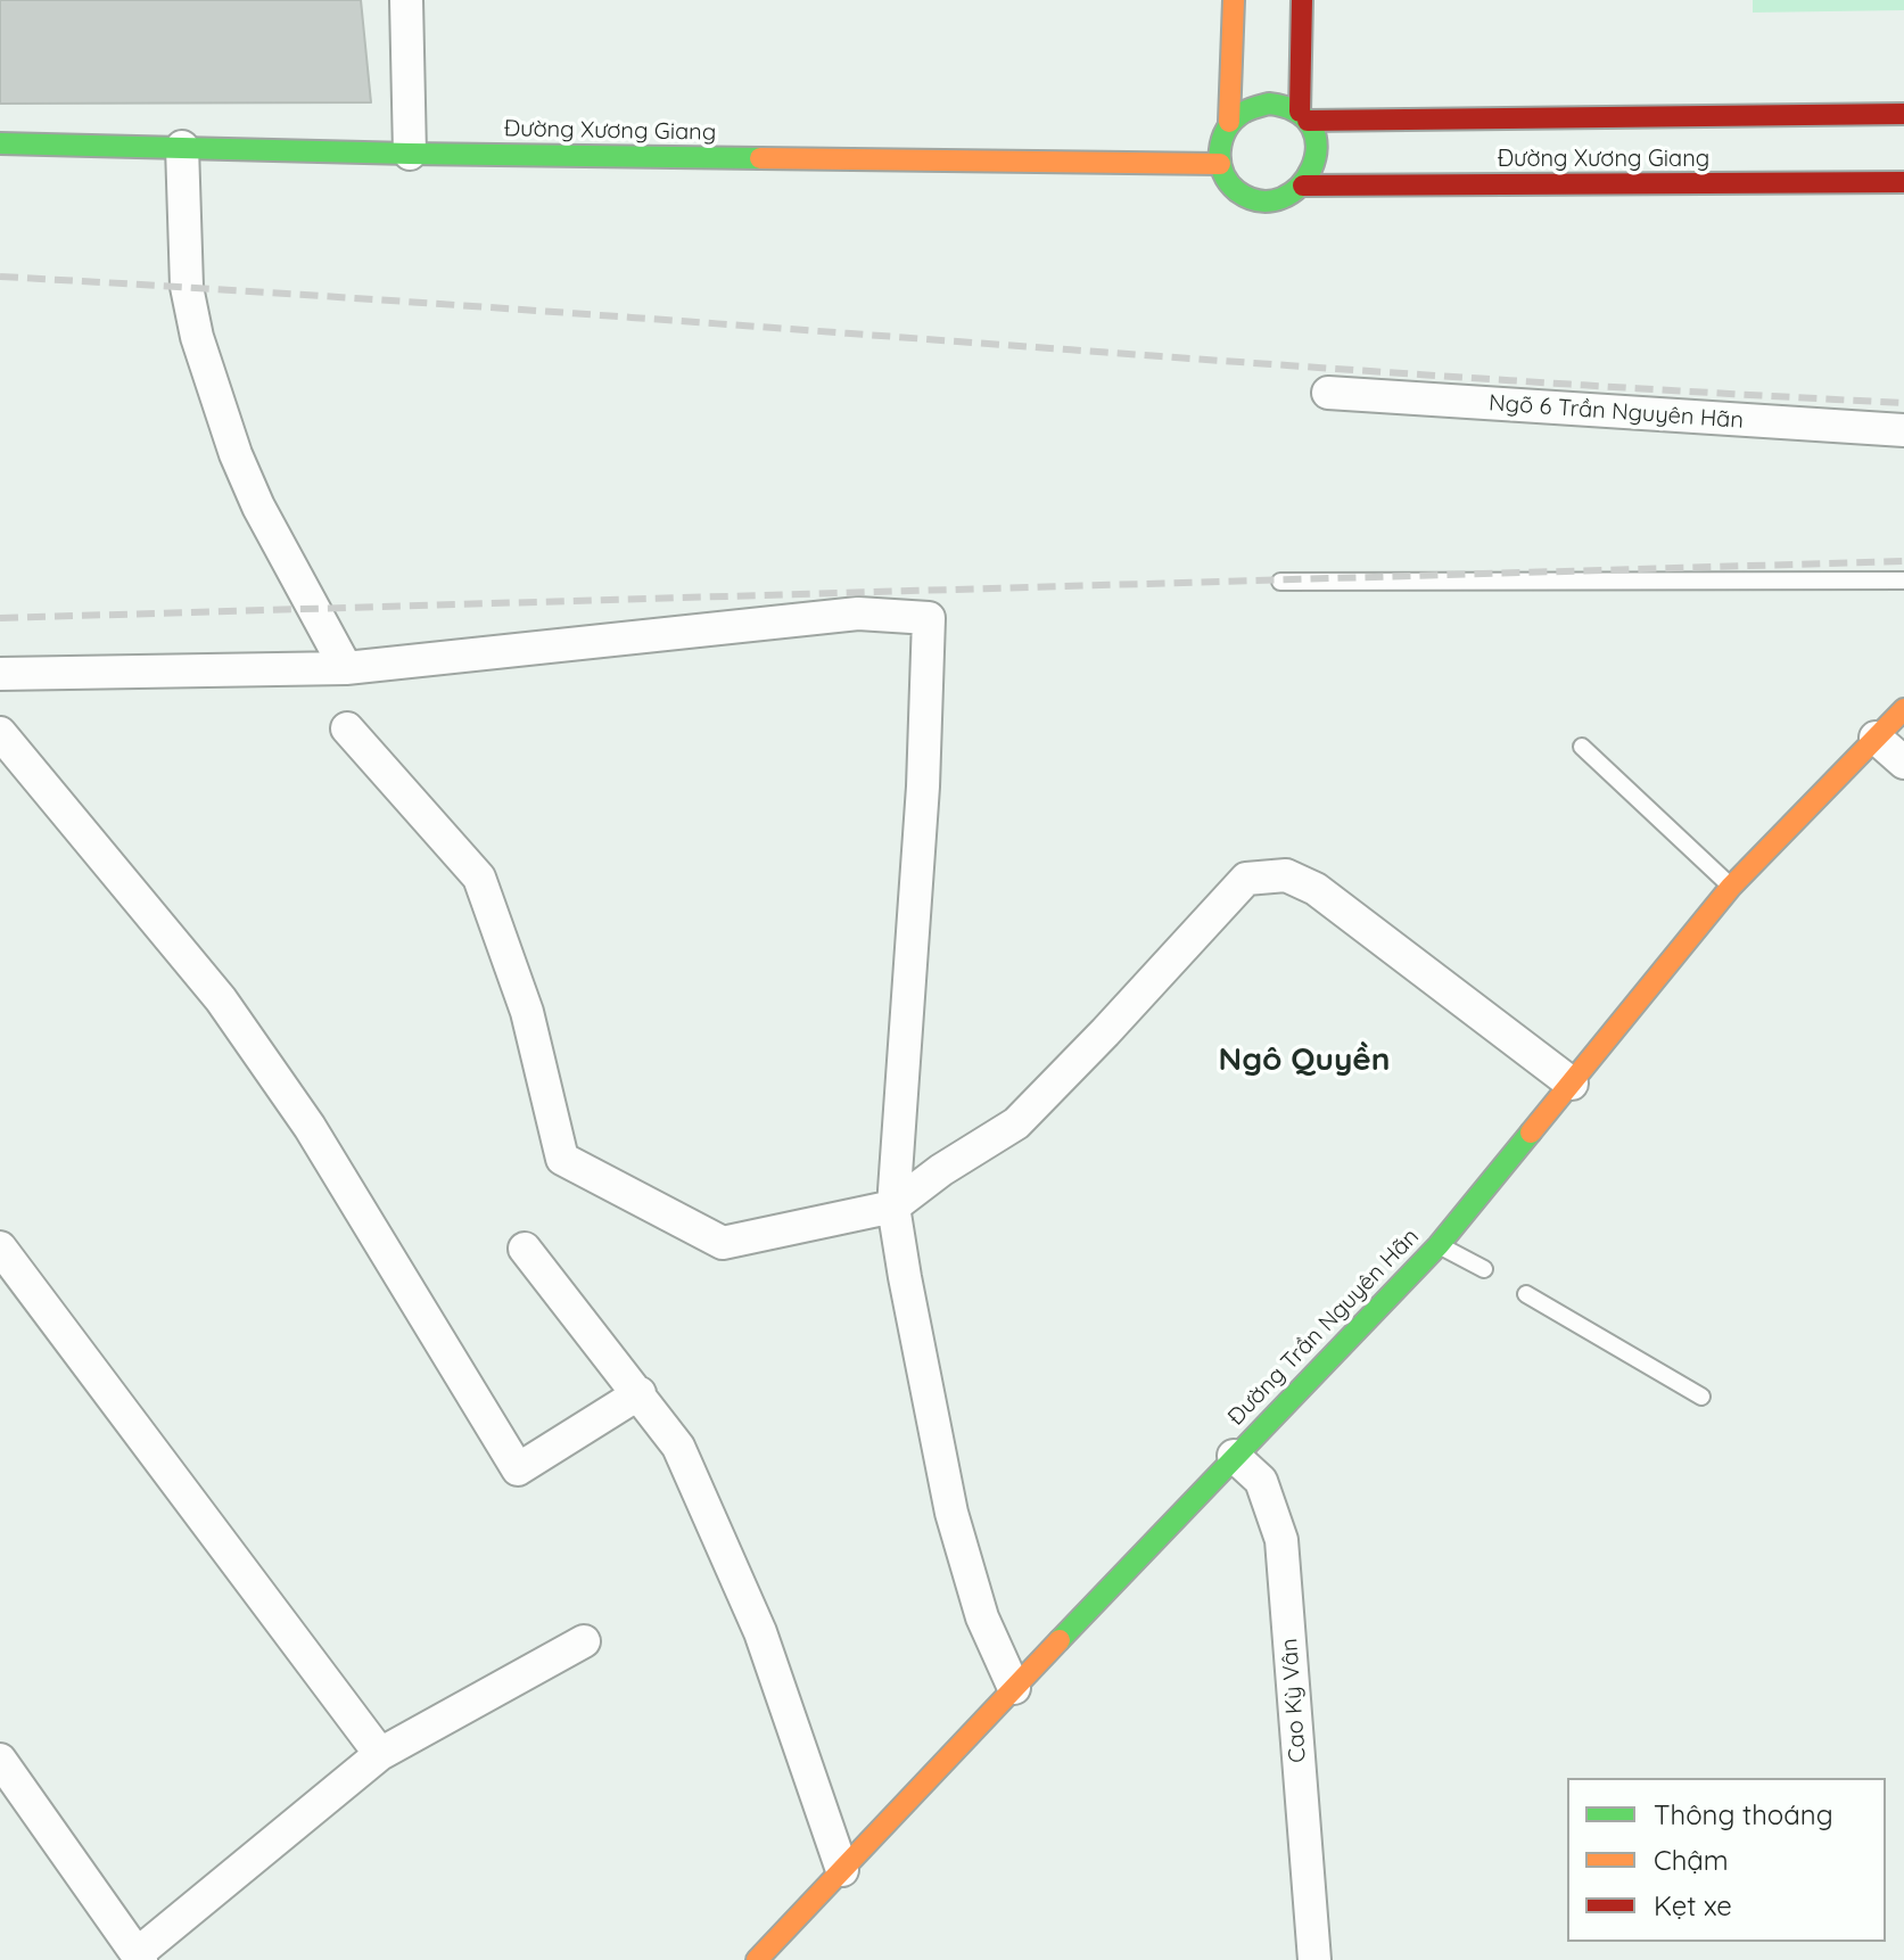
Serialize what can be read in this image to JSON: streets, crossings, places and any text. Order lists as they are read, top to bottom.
{
  "streets": {
    "main road": ["Đường Xương Giang", "Đường Trần Nguyên Hãn"],
    "street": ["Ngõ 6 Trần Nguyên Hãn", "Cao Kỳ Vân"]
  },
  "crossings": [
    ["Đường Trần Nguyên Hãn", "Cao Kỳ Vân"]
  ],
  "districts": ["Ngô Quyền"],
  "legend": ["Thông thoáng", "Chậm", "Kẹt xe"]
}
